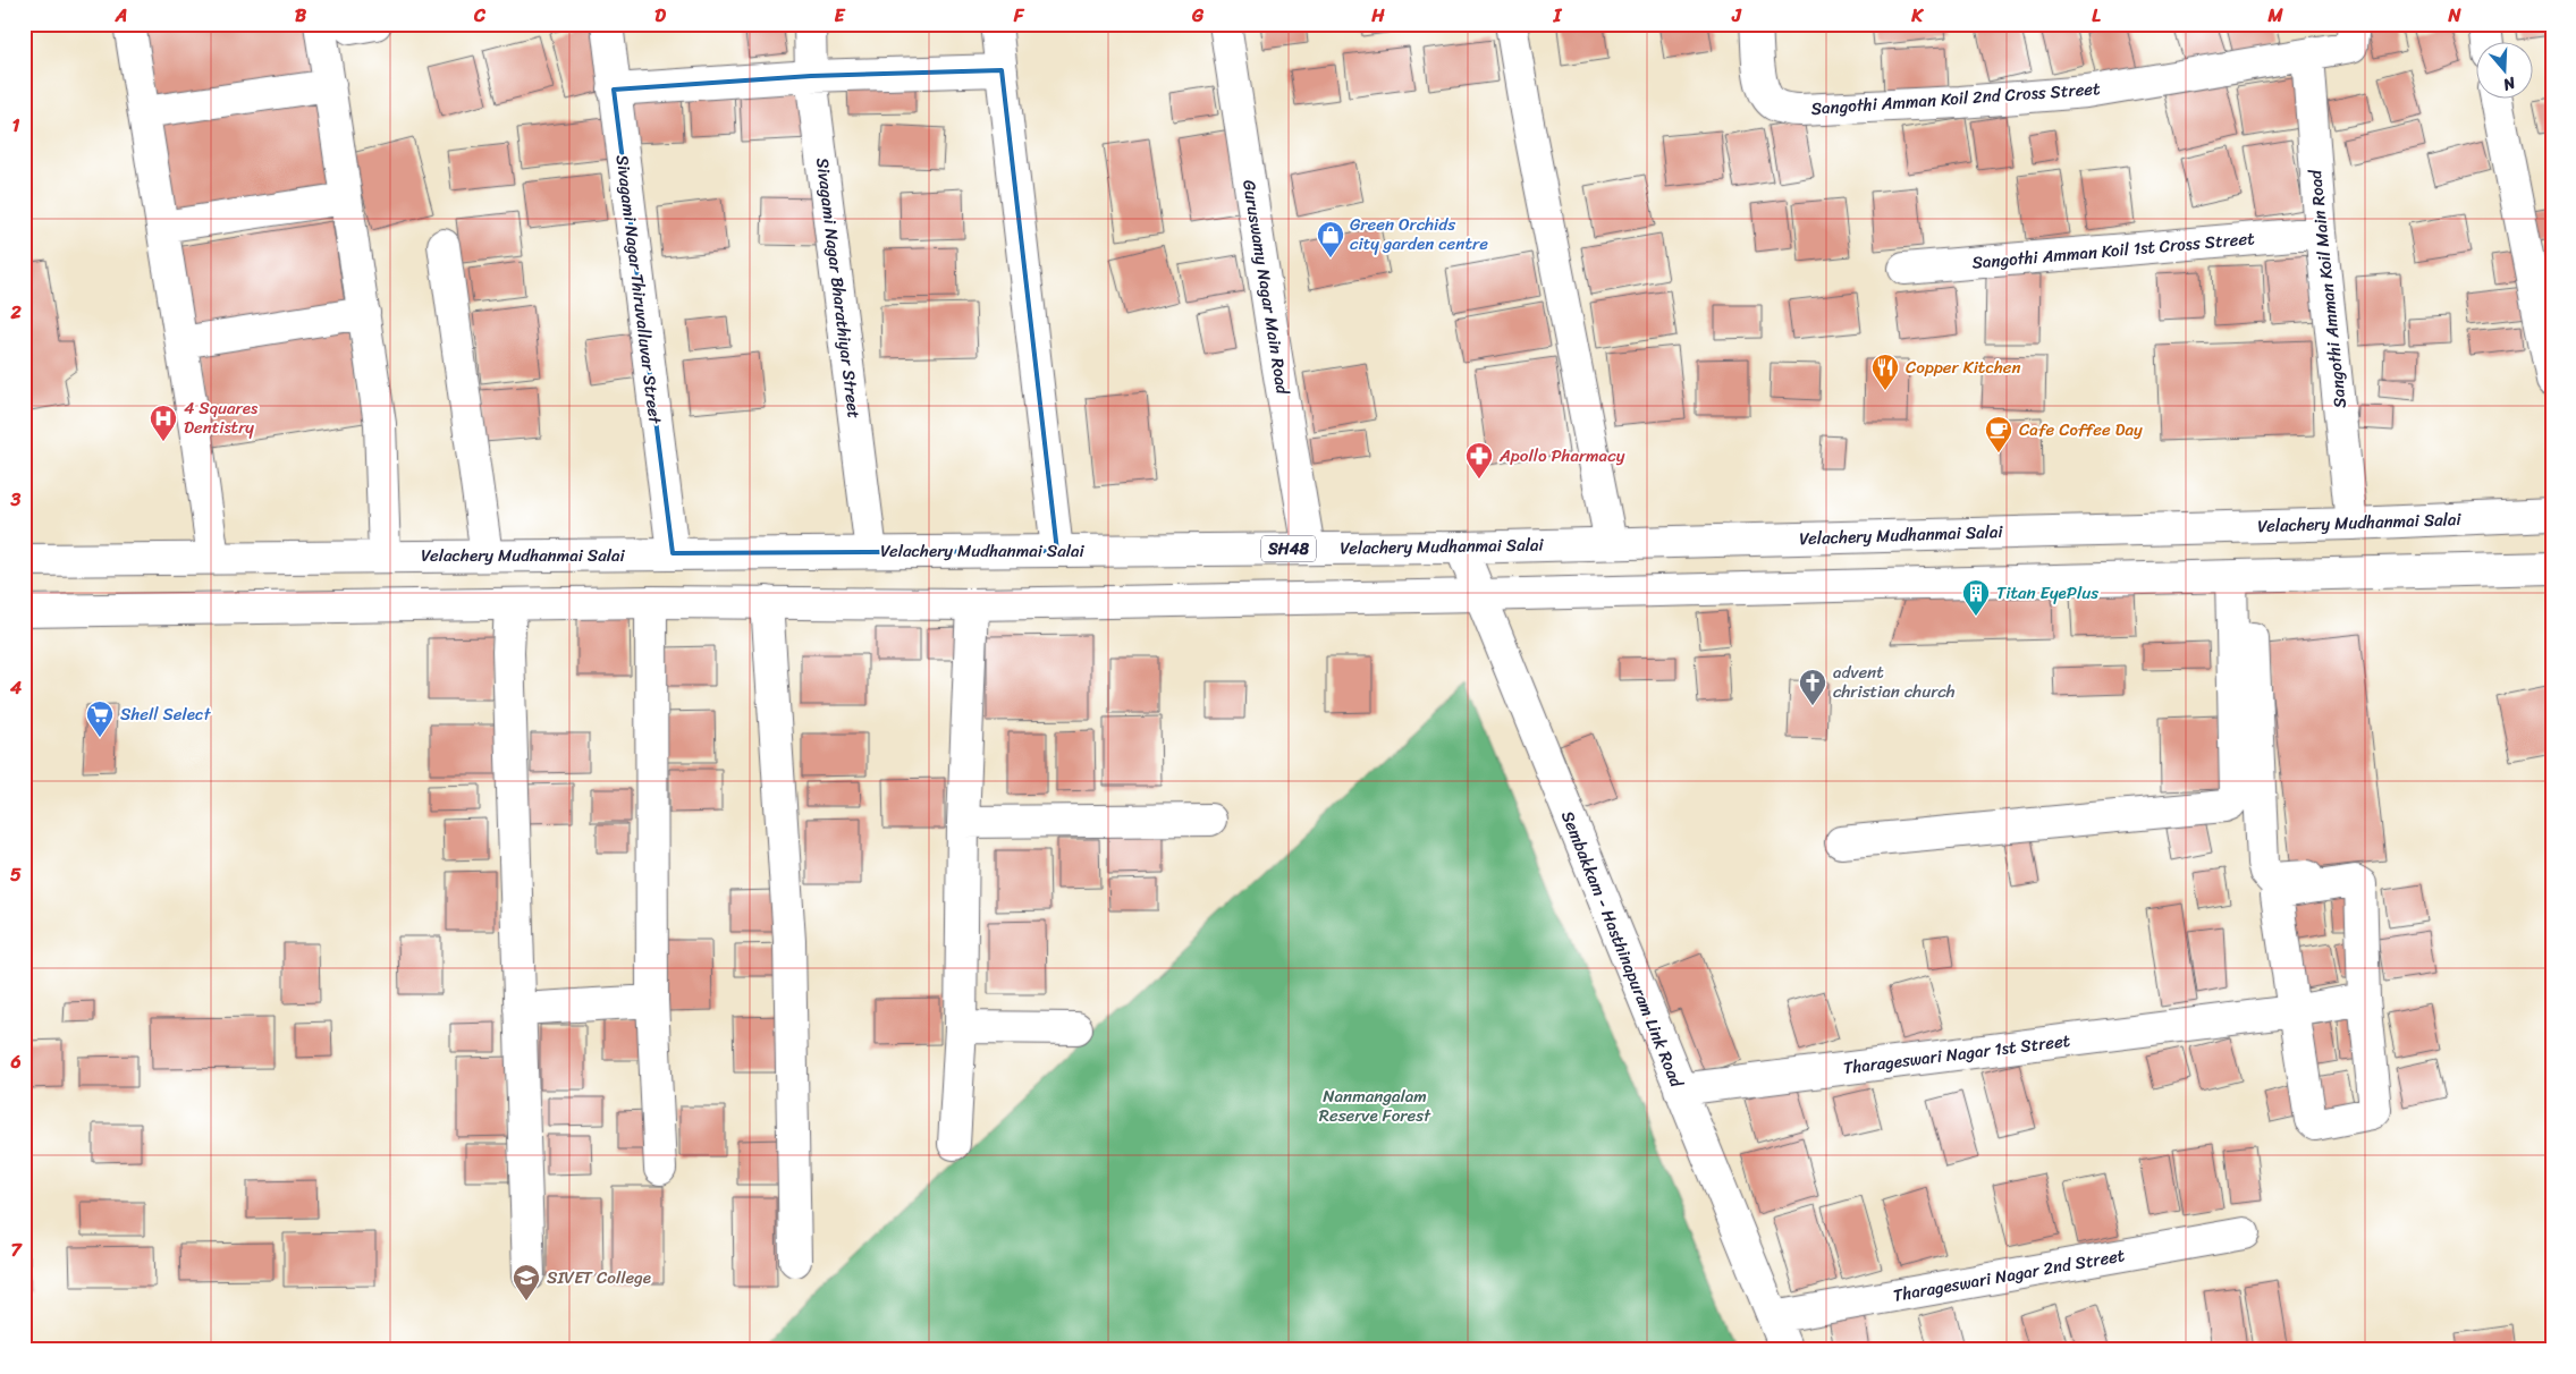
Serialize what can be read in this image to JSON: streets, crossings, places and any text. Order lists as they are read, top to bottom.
{
  "streets": {
    "street": [
      "Sangothi Amman Koil 2nd Cross Street",
      "Sangothi Amman Koil 1st Cross Street",
      "Guruswamy Nagar Main Road",
      "Sivagami Nagar Bharathiyar Street",
      "Sivagami Nagar Thiruvalluvar Street",
      "Sangothi Amman Koil Main Road",
      "Velachery Mudhanmai Salai",
      "SH48",
      "Sembakkam - Hasthinapuram Link Road",
      "Tharageswari Nagar 1st Street",
      "Tharageswari Nagar 2nd Street"
    ]
  },
  "crossings": [
    ["Sangothi Amman Koil 2nd Cross Street", "Sangothi Amman Koil Main Road"],
    ["Sangothi Amman Koil 1st Cross Street", "Sangothi Amman Koil Main Road"],
    ["Guruswamy Nagar Main Road", "Velachery Mudhanmai Salai"],
    ["Sivagami Nagar Bharathiyar Street", "Velachery Mudhanmai Salai"],
    ["Sivagami Nagar Thiruvalluvar Street", "Velachery Mudhanmai Salai"],
    ["Sangothi Amman Koil Main Road", "Velachery Mudhanmai Salai"],
    ["Velachery Mudhanmai Salai", "Sembakkam - Hasthinapuram Link Road"],
    ["Sembakkam - Hasthinapuram Link Road", "Tharageswari Nagar 1st Street"],
    ["Sembakkam - Hasthinapuram Link Road", "Tharageswari Nagar 2nd Street"]
  ],
  "parks": ["Nanmangalam Reserve Forest"],
  "places": {
    "shop": ["Green Orchids city garden centre"],
    "restaurant": ["Copper Kitchen"],
    "hospital": ["4 Squares Dentistry"],
    "cafe": ["Cafe Coffee Day"],
    "pharmacy": ["Apollo Pharmacy"],
    "building": ["Titan EyePlus"],
    "church": ["advent christian church"],
    "supermarket": ["Shell Select"],
    "school or university": ["SIVET College"]
  },
  "north": "bottom",
  "grid": {
    "columns": [
      "A",
      "B",
      "C",
      "D",
      "E",
      "F",
      "G",
      "H",
      "I",
      "J",
      "K",
      "L",
      "M",
      "N"
    ],
    "rows": [
      "1",
      "2",
      "3",
      "4",
      "5",
      "6",
      "7"
    ]
  }
}
